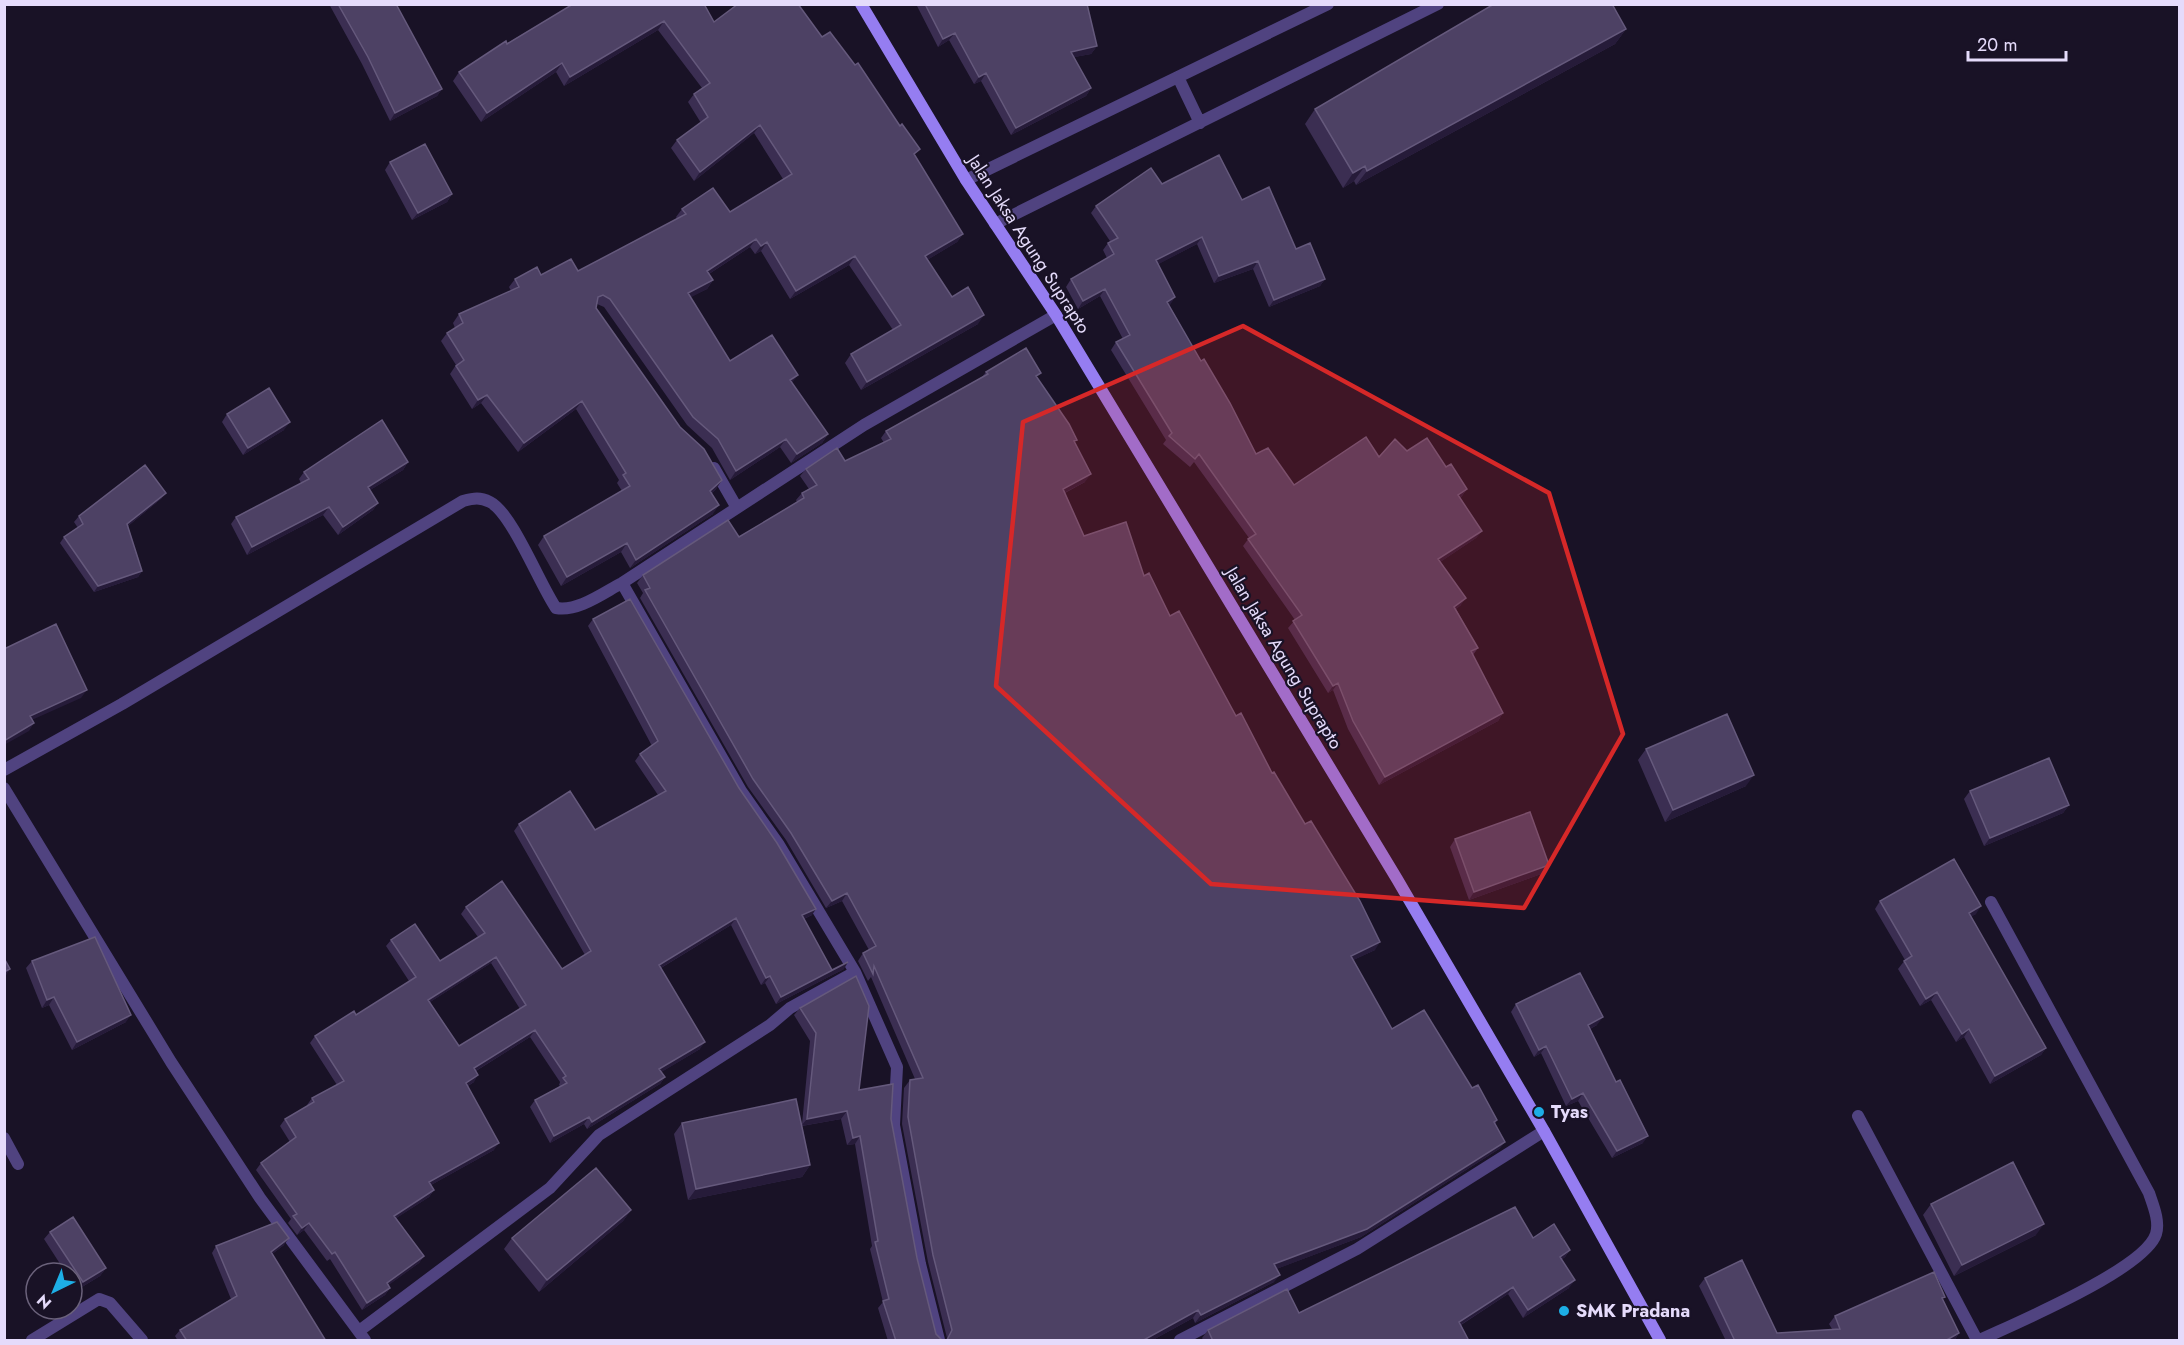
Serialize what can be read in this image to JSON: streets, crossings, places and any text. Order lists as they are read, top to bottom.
{
  "streets": {
    "main road": ["Jalan Jaksa Agung Suprapto"]
  },
  "places": ["Tyas", "SMK Pradana"],
  "scale_bar": "20 m",
  "north": "bottom left"
}
